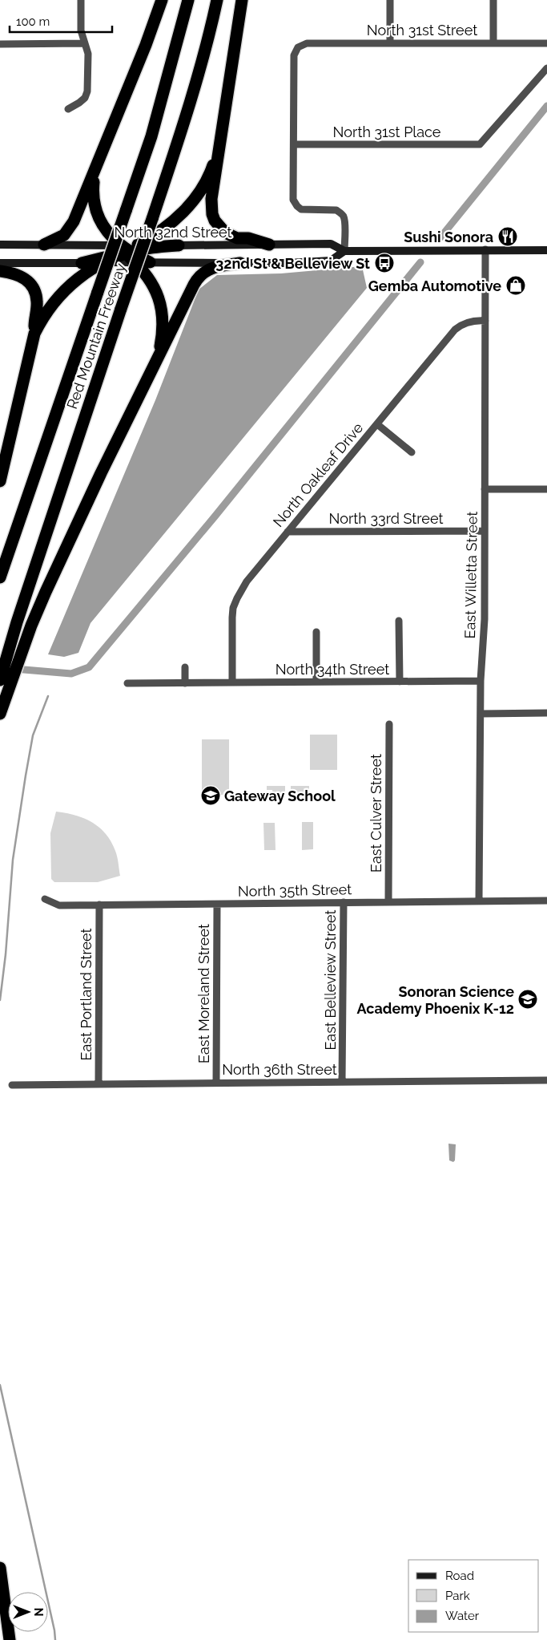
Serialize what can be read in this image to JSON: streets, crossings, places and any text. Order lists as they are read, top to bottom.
{
  "streets": {
    "highway": ["Red Mountain Freeway"],
    "main road": ["North 32nd Street"],
    "street": [
      "North 31st Street",
      "North 31st Place",
      "North Oakleaf Drive",
      "North 33rd Street",
      "East Willetta Street",
      "North 34th Street",
      "East Culver Street",
      "North 35th Street",
      "East Belleview Street",
      "East Moreland Street",
      "East Portland Street",
      "North 36th Street"
    ]
  },
  "crossings": [
    ["North 31st Street", "North 31st Place"],
    ["North 32nd Street", "East Willetta Street"],
    ["North Oakleaf Drive", "North 33rd Street"],
    ["North Oakleaf Drive", "East Willetta Street"],
    ["North Oakleaf Drive", "North 34th Street"],
    ["North 33rd Street", "East Willetta Street"],
    ["East Willetta Street", "North 34th Street"],
    ["East Willetta Street", "North 35th Street"],
    ["East Culver Street", "North 35th Street"],
    ["North 35th Street", "East Belleview Street"],
    ["North 35th Street", "East Moreland Street"],
    ["North 35th Street", "East Portland Street"],
    ["East Belleview Street", "North 36th Street"],
    ["East Moreland Street", "North 36th Street"],
    ["East Portland Street", "North 36th Street"]
  ],
  "places": {
    "restaurant": ["Sushi Sonora"],
    "bus stop": ["32nd St & Belleview St"],
    "shop": ["Gemba Automotive"],
    "school or university": ["Gateway School", "Sonoran Science Academy Phoenix K-12"]
  },
  "legend": ["Road", "Park", "Water"],
  "scale_bar": "100 m",
  "north": "right"
}
